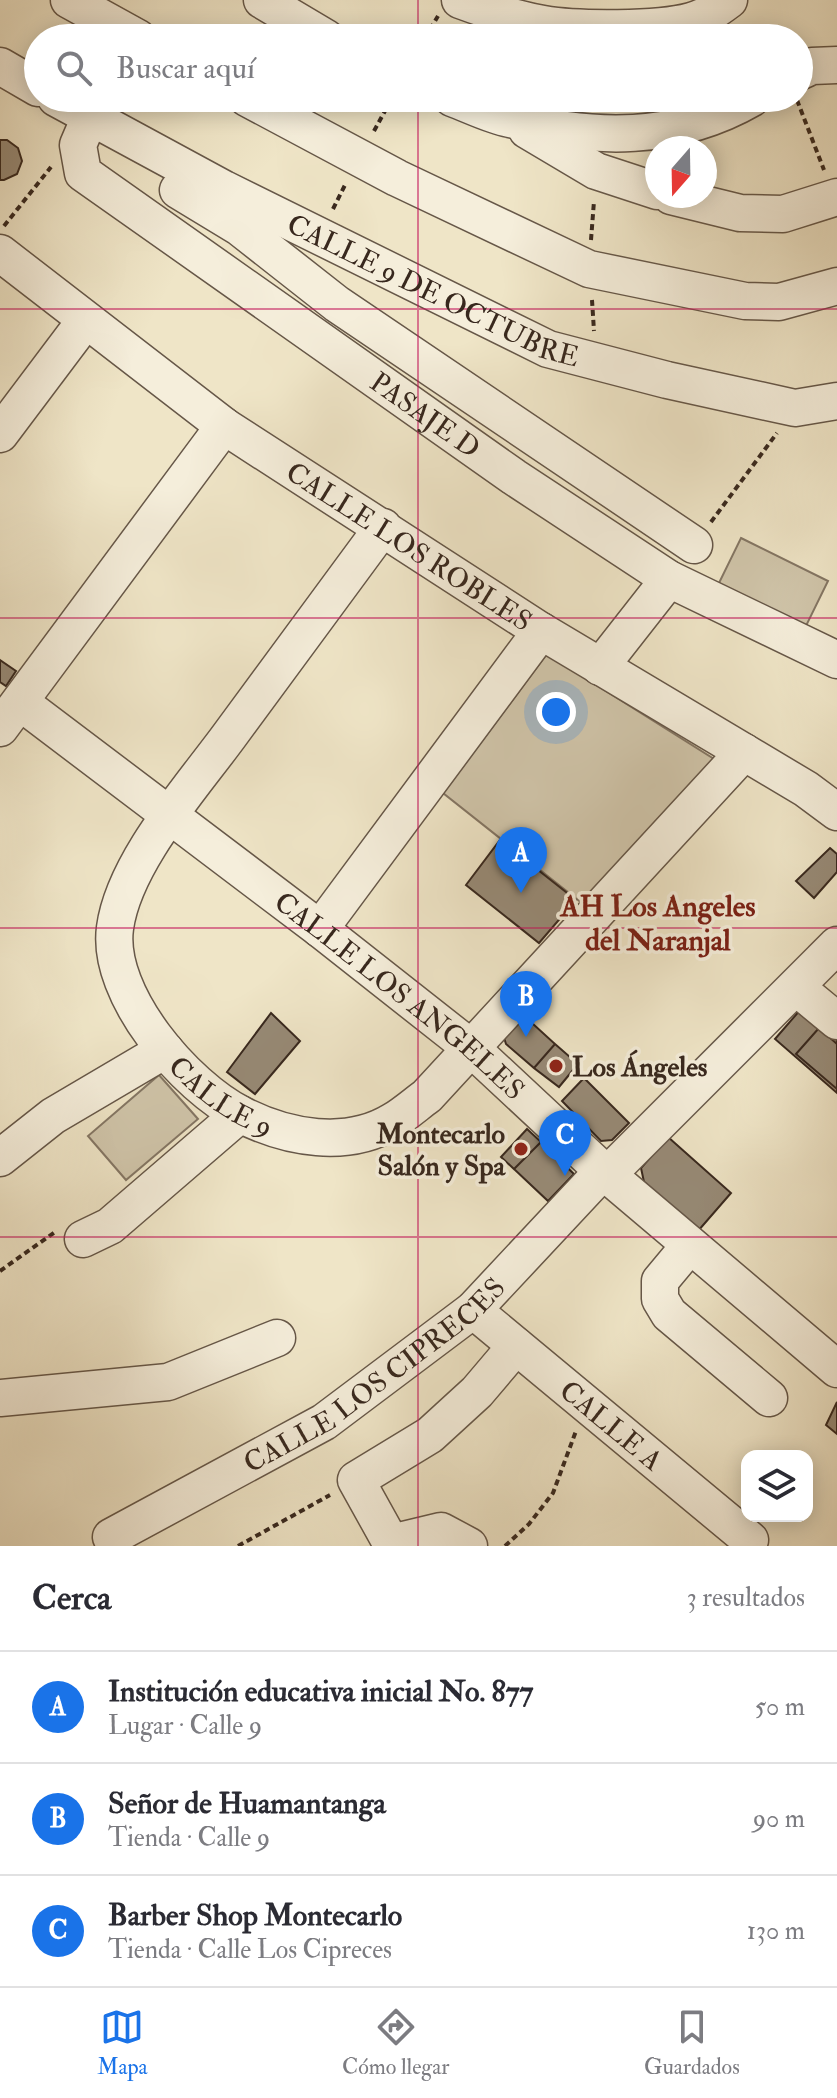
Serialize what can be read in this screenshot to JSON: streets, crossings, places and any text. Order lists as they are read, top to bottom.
{
  "streets": {
    "street": [
      "CALLE 9 DE OCTUBRE",
      "PASAJE D",
      "CALLE LOS ROBLES",
      "CALLE LOS ANGELES",
      "CALLE 9",
      "CALLE LOS CIPRECES",
      "CALLE A"
    ]
  },
  "crossings": [
    ["CALLE 9 DE OCTUBRE", "PASAJE D"],
    ["CALLE LOS ROBLES", "CALLE 9"],
    ["CALLE LOS ANGELES", "CALLE 9"],
    ["CALLE LOS ANGELES", "CALLE LOS CIPRECES"],
    ["CALLE LOS CIPRECES", "CALLE A"]
  ],
  "districts": ["AH Los Angeles del Naranjal"],
  "places": ["Los Ángeles", "Montecarlo Salón y Spa"],
  "north": "bottom",
  "page": {
    "search": "Buscar aquí",
    "pins": ["A", "B", "C"],
    "heading": ["Cerca", "3 resultados"],
    "list": [
      {
        "mark": "A",
        "name": "Institución educativa inicial No. 877",
        "note": "Lugar · Calle 9",
        "value": "50 m"
      },
      {
        "mark": "B",
        "name": "Señor de Huamantanga",
        "note": "Tienda · Calle 9",
        "value": "90 m"
      },
      {
        "mark": "C",
        "name": "Barber Shop Montecarlo",
        "note": "Tienda · Calle Los Cipreces",
        "value": "130 m"
      }
    ],
    "nav": ["Mapa", "Cómo llegar", "Guardados"]
  }
}
